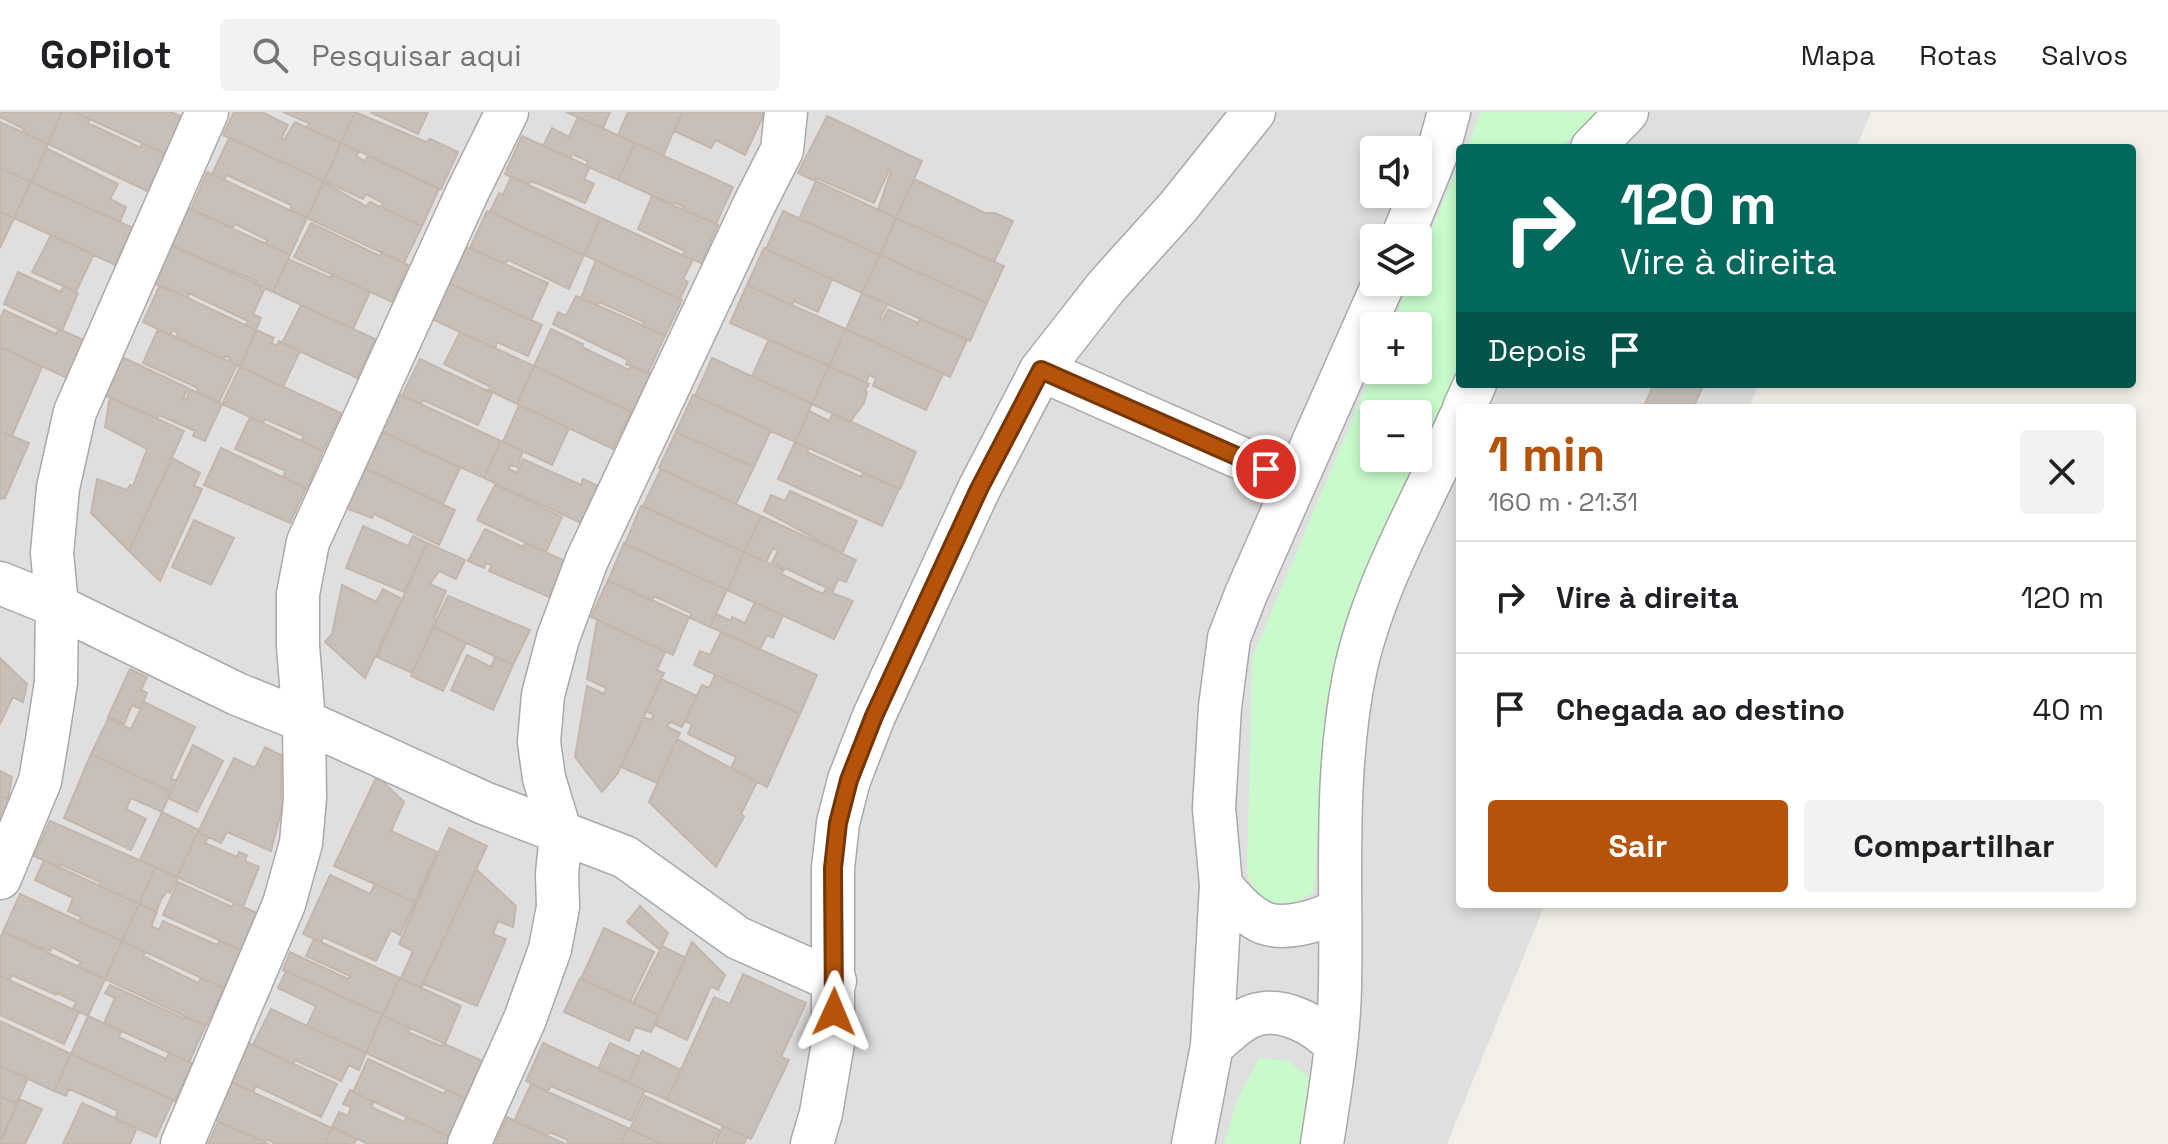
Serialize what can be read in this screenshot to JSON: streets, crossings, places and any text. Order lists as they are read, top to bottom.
{
  "page": {
    "header": "GoPilot",
    "search": "Pesquisar aqui",
    "nav": ["Mapa", "Rotas", "Salvos"],
    "map_buttons": ["+", "−"],
    "turn": ["120 m", "Vire à direita"],
    "then": "Depois",
    "heading": ["1 min", "160 m · 21:31"],
    "list": [
      {
        "name": "Vire à direita",
        "value": "120 m"
      },
      {
        "name": "Chegada ao destino",
        "value": "40 m"
      }
    ],
    "buttons": ["Sair", "Compartilhar"]
  }
}
